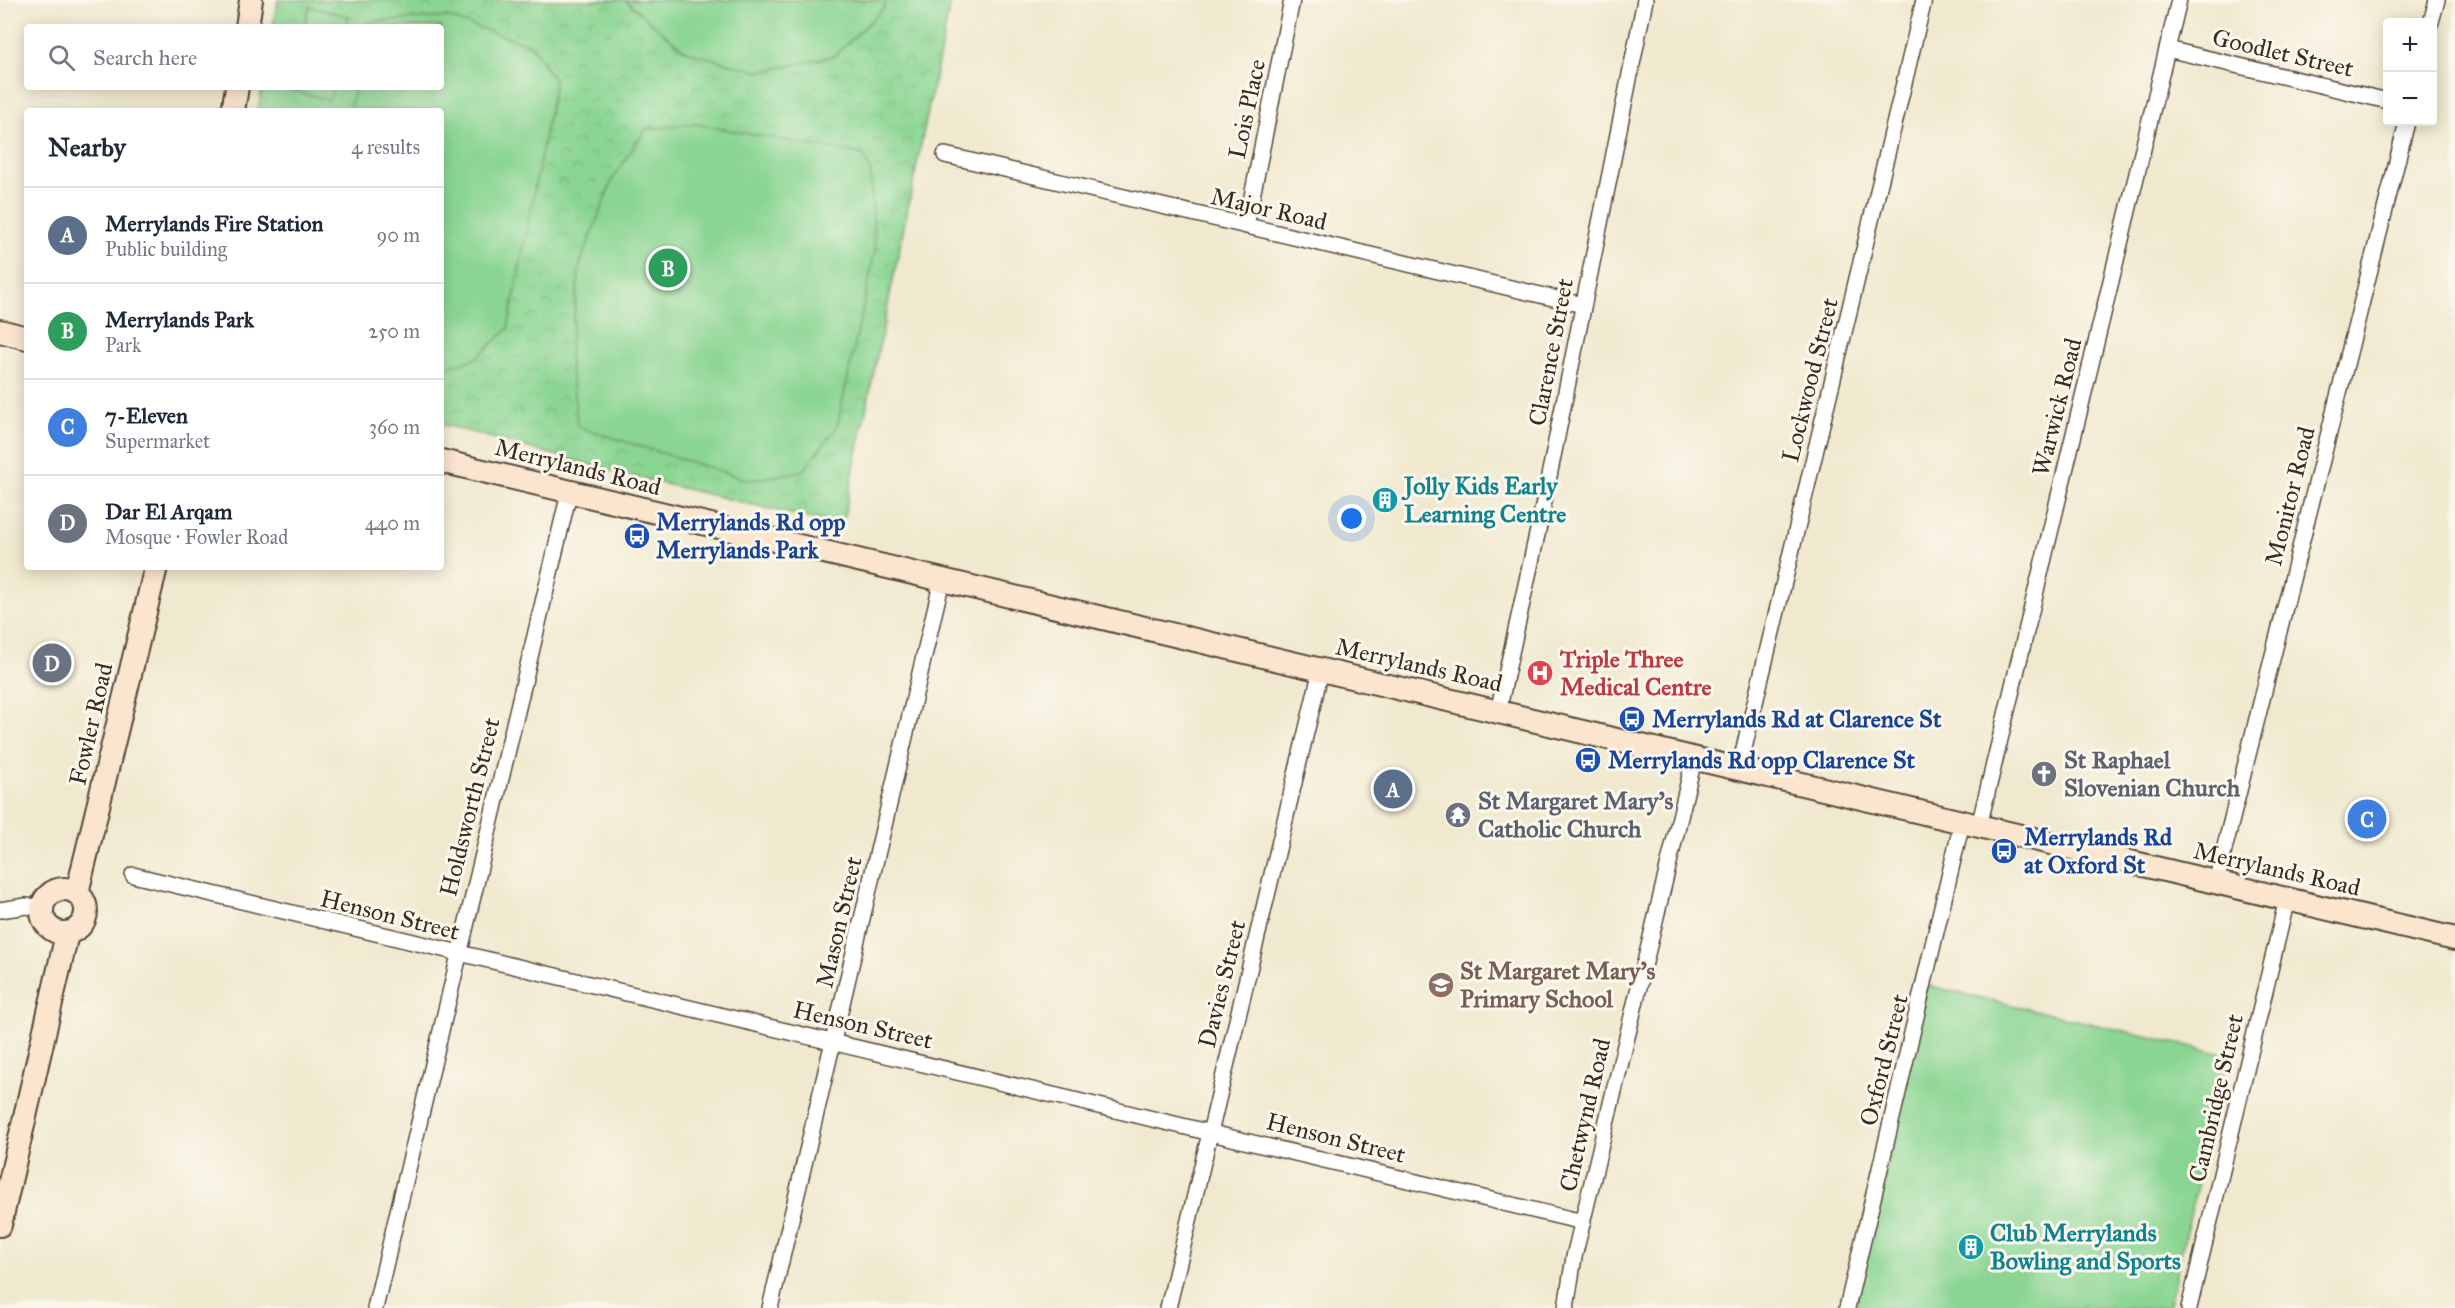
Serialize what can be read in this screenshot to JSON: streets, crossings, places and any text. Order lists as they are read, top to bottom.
{
  "streets": {
    "main road": ["Merrylands Road", "Fowler Road"],
    "street": [
      "Goodlet Street",
      "Lois Place",
      "Major Road",
      "Clarence Street",
      "Lockwood Street",
      "Warwick Road",
      "Monitor Road",
      "Holdsworth Street",
      "Henson Street",
      "Mason Street",
      "Davies Street",
      "Oxford Street",
      "Cambridge Street",
      "Chetwynd Road"
    ]
  },
  "crossings": [
    ["Goodlet Street", "Warwick Road"],
    ["Lois Place", "Major Road"],
    ["Major Road", "Clarence Street"],
    ["Clarence Street", "Merrylands Road"],
    ["Lockwood Street", "Merrylands Road"],
    ["Warwick Road", "Merrylands Road"],
    ["Warwick Road", "Oxford Street"],
    ["Merrylands Road", "Monitor Road"],
    ["Merrylands Road", "Holdsworth Street"],
    ["Merrylands Road", "Mason Street"],
    ["Merrylands Road", "Davies Street"],
    ["Merrylands Road", "Oxford Street"],
    ["Merrylands Road", "Cambridge Street"],
    ["Merrylands Road", "Chetwynd Road"],
    ["Holdsworth Street", "Henson Street"],
    ["Henson Street", "Mason Street"],
    ["Henson Street", "Davies Street"],
    ["Henson Street", "Chetwynd Road"]
  ],
  "places": {
    "building": ["Jolly Kids Early Learning Centre", "Club Merrylands Bowling and Sports"],
    "bus stop": [
      "Merrylands Rd opp Merrylands Park",
      "Merrylands Rd at Clarence St",
      "Merrylands Rd opp Clarence St",
      "Merrylands Rd at Oxford St"
    ],
    "hospital": ["Triple Three Medical Centre"],
    "church": ["St Raphael Slovenian Church"],
    "temple": ["St Margaret Mary's Catholic Church"],
    "school or university": ["St Margaret Mary's Primary School"]
  },
  "page": {
    "map_buttons": ["+", "−"],
    "search": "Search here",
    "heading": ["Nearby", "4 results"],
    "list": [
      {
        "mark": "A",
        "name": "Merrylands Fire Station",
        "note": "Public building",
        "value": "90 m"
      },
      {
        "mark": "B",
        "name": "Merrylands Park",
        "note": "Park",
        "value": "250 m"
      },
      {
        "mark": "C",
        "name": "7-Eleven",
        "note": "Supermarket",
        "value": "360 m"
      },
      {
        "mark": "D",
        "name": "Dar El Arqam",
        "note": "Mosque · Fowler Road",
        "value": "440 m"
      }
    ],
    "pins": [
      "B",
      "D",
      "A",
      "C"
    ]
  }
}
